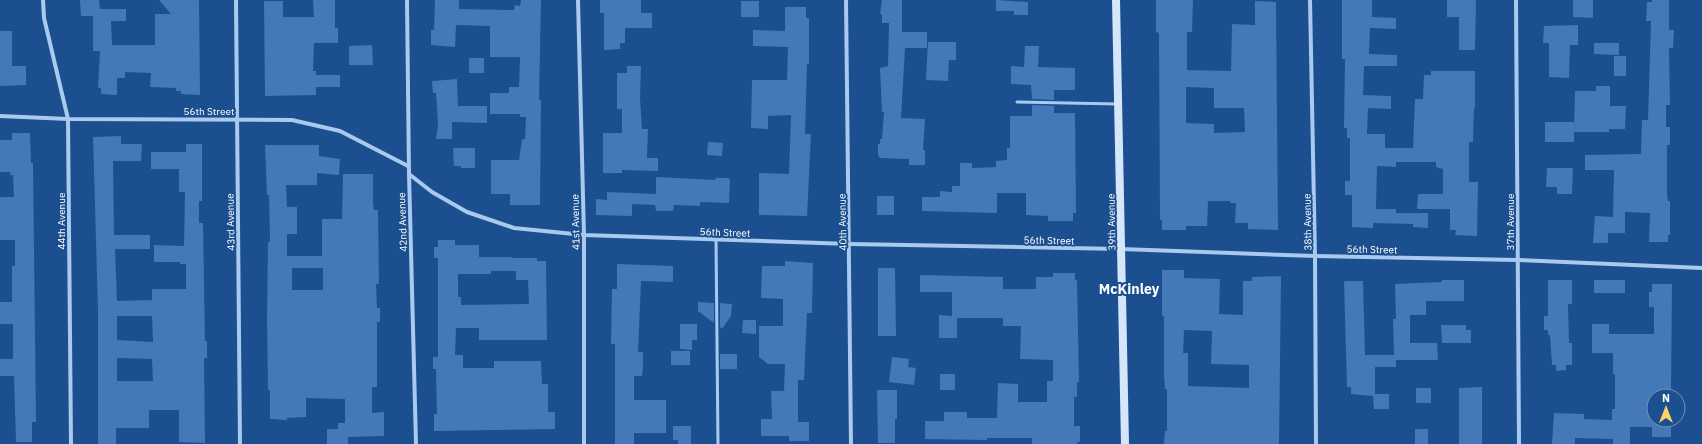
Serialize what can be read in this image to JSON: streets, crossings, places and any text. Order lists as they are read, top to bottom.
{
  "streets": {
    "main road": ["39th Avenue"],
    "street": [
      "56th Street",
      "44th Avenue",
      "43rd Avenue",
      "42nd Avenue",
      "41st Avenue",
      "40th Avenue",
      "38th Avenue",
      "37th Avenue"
    ]
  },
  "crossings": [
    ["56th Street", "44th Avenue"],
    ["56th Street", "43rd Avenue"],
    ["56th Street", "42nd Avenue"],
    ["56th Street", "41st Avenue"],
    ["56th Street", "40th Avenue"],
    ["56th Street", "39th Avenue"],
    ["56th Street", "38th Avenue"],
    ["56th Street", "37th Avenue"]
  ],
  "districts": ["McKinley"],
  "north": "top"
}
